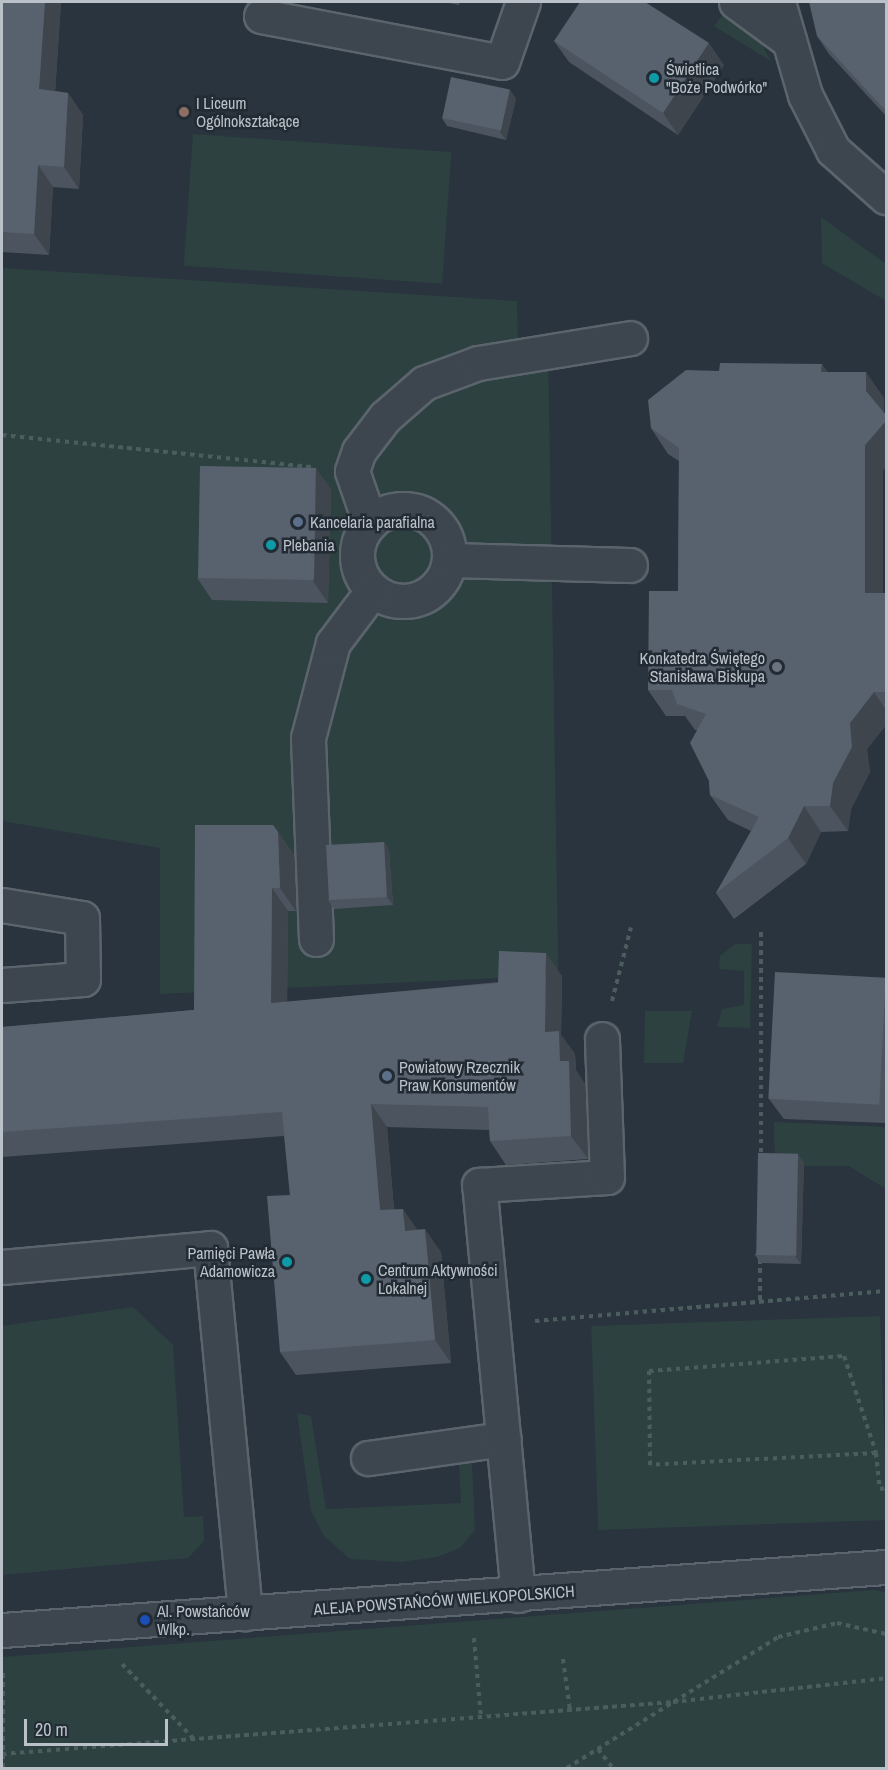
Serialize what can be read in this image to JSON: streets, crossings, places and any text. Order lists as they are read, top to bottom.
{
  "streets": {
    "street": ["ALEJA POWSTAŃCÓW WIELKOPOLSKICH"]
  },
  "places": [
    "Świetlica \"Boże Podwórko\"",
    "I Liceum Ogólnokształcące",
    "Kancelaria parafialna",
    "Plebania",
    "Konkatedra Świętego Stanisława Biskupa",
    "Powiatowy Rzecznik Praw Konsumentów",
    "Pamięci Pawła Adamowicza",
    "Centrum Aktywności Lokalnej",
    "Al. Powstańców Wlkp."
  ],
  "scale_bar": "20 m"
}
